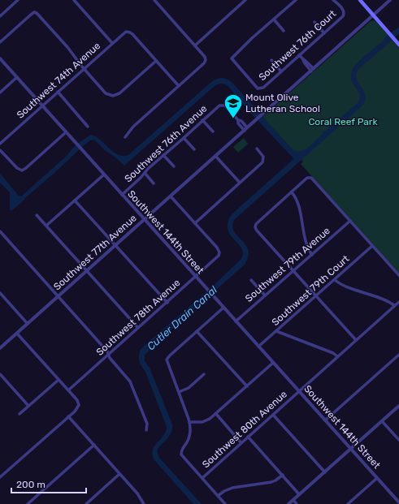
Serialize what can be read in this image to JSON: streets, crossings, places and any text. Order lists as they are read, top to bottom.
{
  "streets": {
    "street": [
      "Southwest 76th Court",
      "Southwest 74th Avenue",
      "Southwest 76th Avenue",
      "Southwest 144th Street",
      "Southwest 77th Avenue",
      "Southwest 79th Avenue",
      "Southwest 79th Court",
      "Southwest 78th Avenue",
      "Southwest 80th Avenue"
    ]
  },
  "crossings": [
    ["Southwest 74th Avenue", "Southwest 144th Street"],
    ["Southwest 76th Avenue", "Southwest 144th Street"],
    ["Southwest 76th Avenue", "Southwest 77th Avenue"],
    ["Southwest 144th Street", "Southwest 77th Avenue"],
    ["Southwest 144th Street", "Southwest 79th Avenue"],
    ["Southwest 144th Street", "Southwest 79th Court"],
    ["Southwest 144th Street", "Southwest 78th Avenue"],
    ["Southwest 144th Street", "Southwest 80th Avenue"]
  ],
  "water": ["Cutler Drain Canal"],
  "parks": ["Coral Reef Park"],
  "places": {
    "school or university": ["Mount Olive Lutheran School"]
  },
  "scale_bar": "200 m"
}
